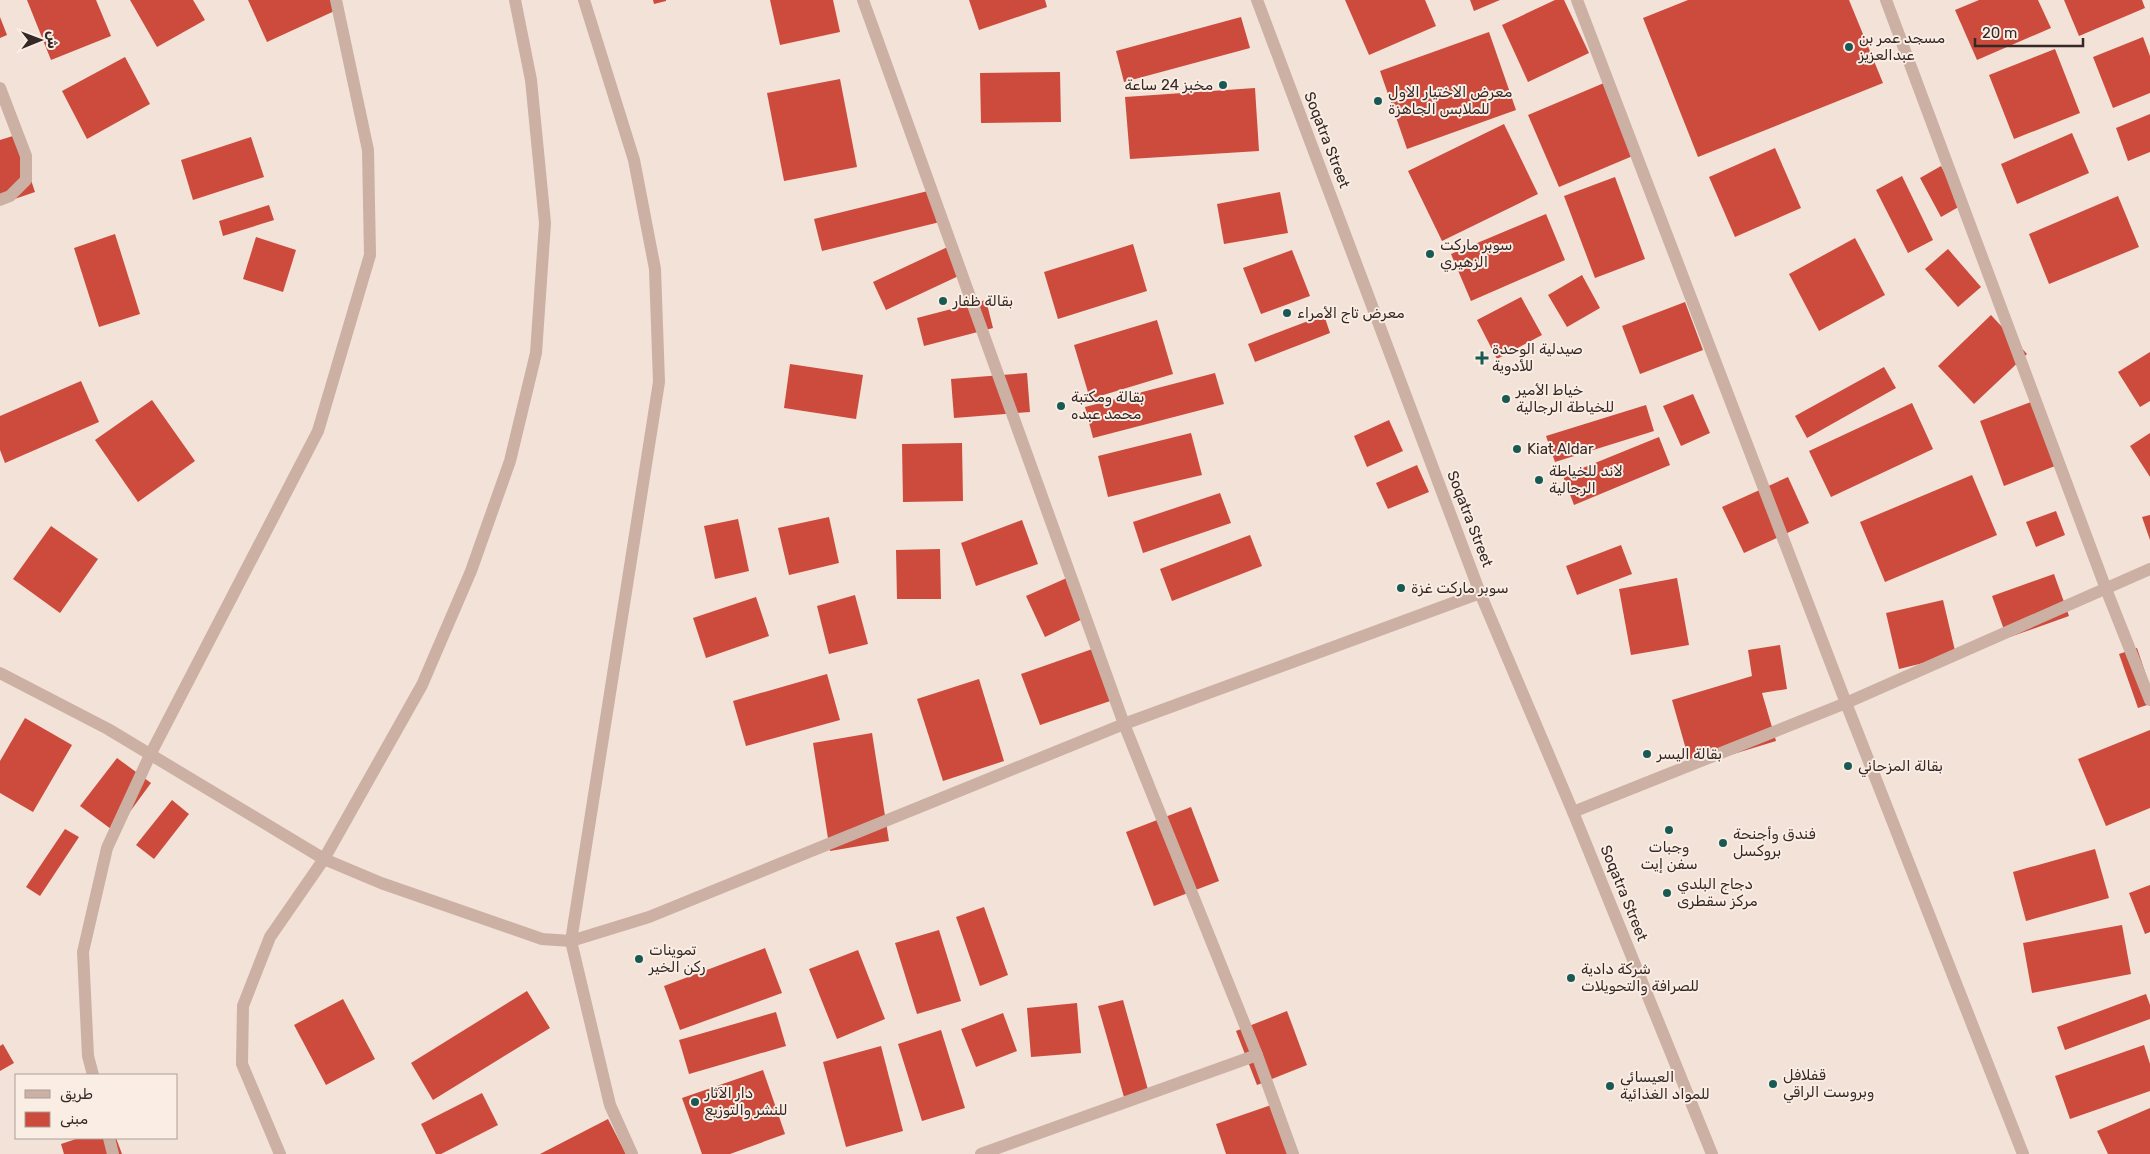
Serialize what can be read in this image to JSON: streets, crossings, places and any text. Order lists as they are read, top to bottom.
{
  "streets": {
    "street": ["Soqatra Street"]
  },
  "places": {
    "other": [
      "مسجد عمر بن عبدالعزيز",
      "مخبز 24 ساعة",
      "معرض الاختيار الاول للملابس الجاهزة",
      "سوبر ماركت الزهيري",
      "بقالة ظفار",
      "معرض تاج الأمراء",
      "خياط الأمير للخياطة الرجالية",
      "بقالة ومكتبة محمد عبده",
      "Kiat Aldar",
      "لاند للخياطة الرجالية",
      "سوبر ماركت غزة",
      "بقالة اليسر",
      "بقالة المزحاني",
      "وجبات سفن إيت",
      "فندق وأجنحة بروكسل",
      "دجاج البلدي مركز سقطرى",
      "تموينات ركن الخير",
      "شركة دادية للصرافة والتحويلات",
      "قفلافل وبروست الراقي",
      "العيسائي للمواد الغذائية",
      "دار الآثار للنشر والتوزيع"
    ],
    "health": ["صيدلية الوحدة للأدوية"]
  },
  "legend": ["طريق", "مبنى"],
  "scale_bar": "20 m",
  "north": "right"
}
